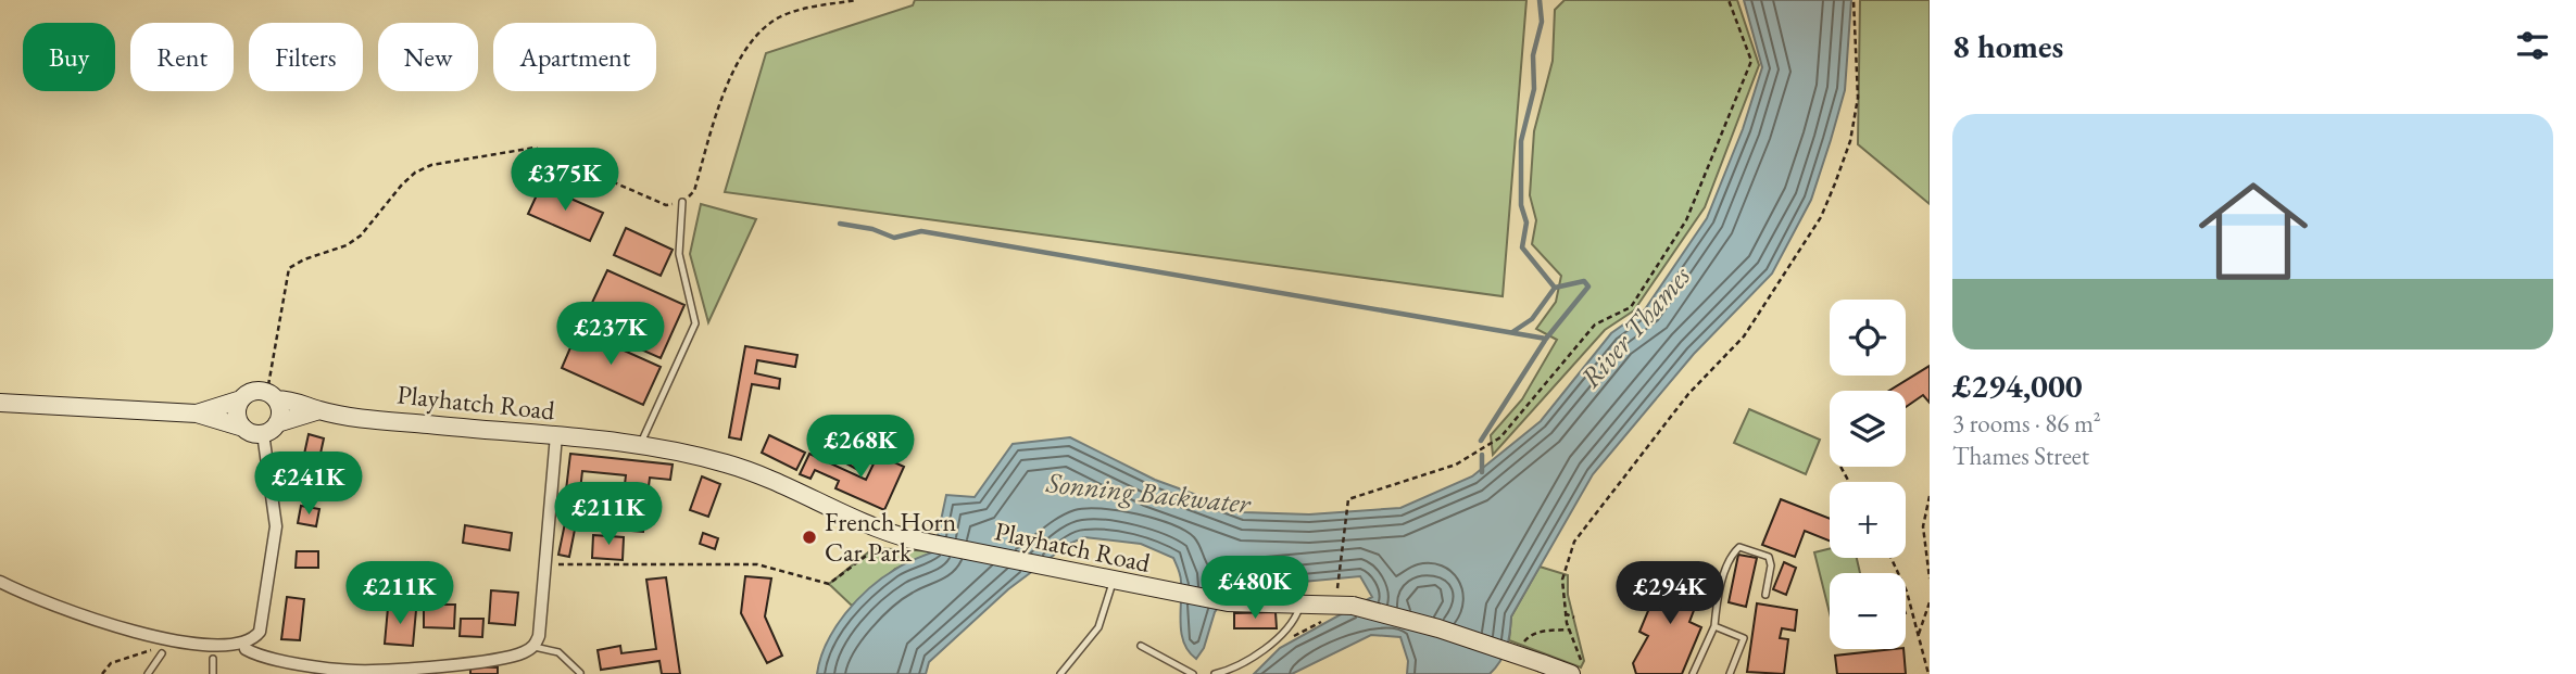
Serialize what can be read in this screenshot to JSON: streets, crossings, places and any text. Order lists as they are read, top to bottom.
{
  "streets": {
    "main road": ["Playhatch Road"]
  },
  "water": ["River Thames", "Sonning Backwater"],
  "places": ["French Horn Car Park"],
  "page": {
    "heading": "8 homes",
    "chip": [
      "Buy",
      "Rent",
      "Filters",
      "New",
      "Apartment"
    ],
    "list": [
      {
        "name": "£294,000",
        "note": "3 rooms · 86 m² · Thames Street"
      }
    ],
    "price": [
      "£375K",
      "£237K",
      "£268K",
      "£241K",
      "£211K",
      "£480K",
      "£211K",
      "£294K"
    ],
    "map_buttons": ["+", "−"]
  }
}
